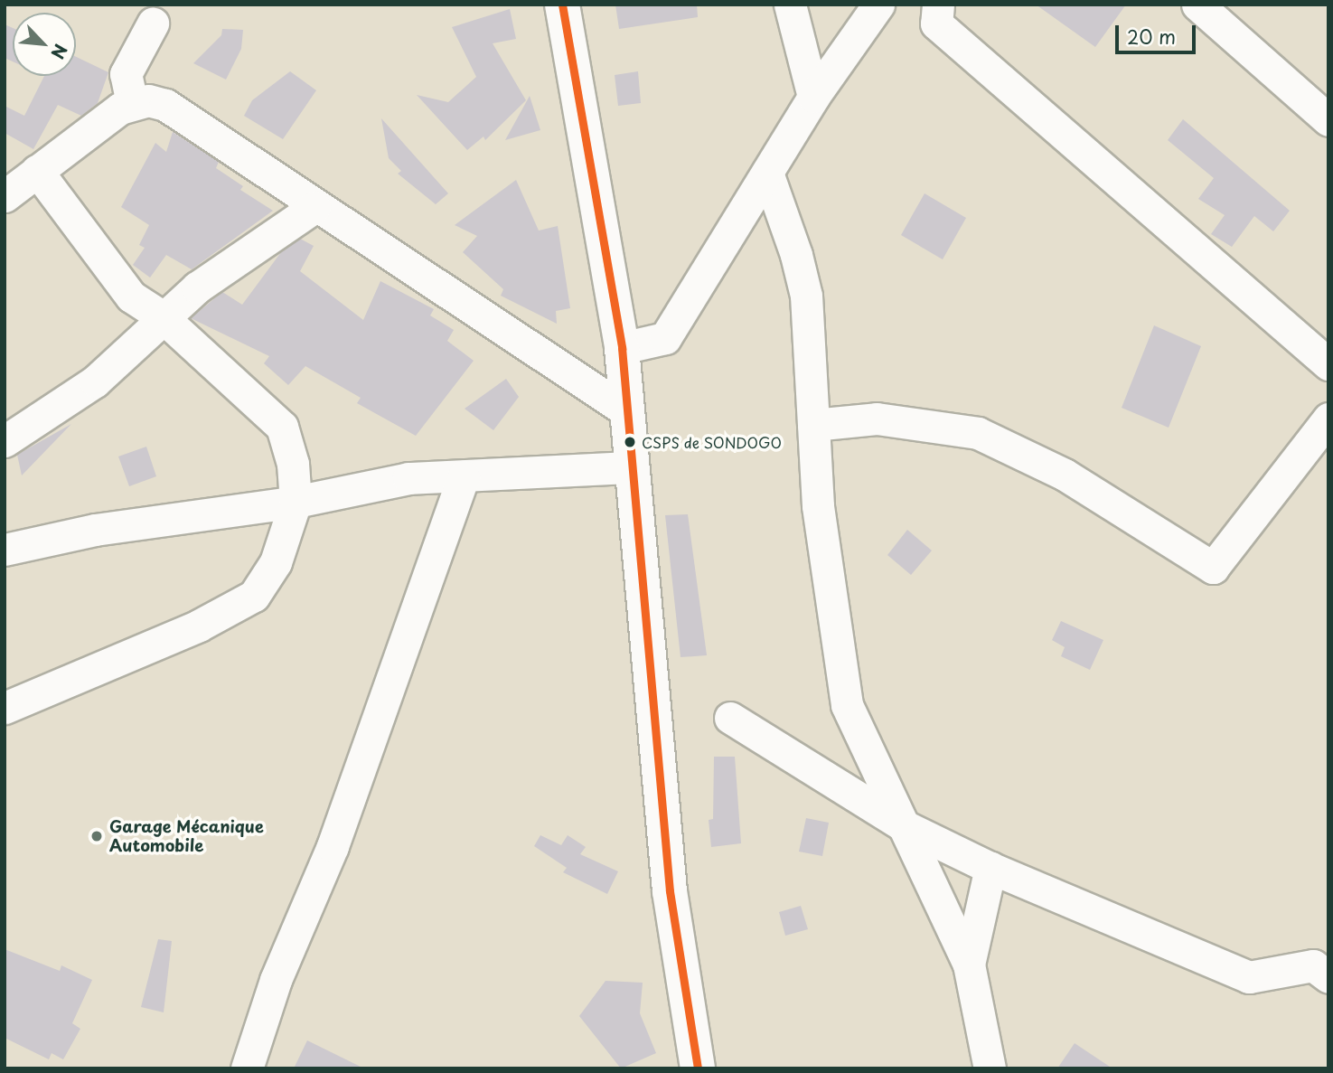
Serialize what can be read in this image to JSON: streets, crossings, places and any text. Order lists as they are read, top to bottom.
{
  "places": ["CSPS de SONDOGO", "Garage Mécanique Automobile"],
  "scale_bar": "20 m",
  "north": "bottom right"
}
